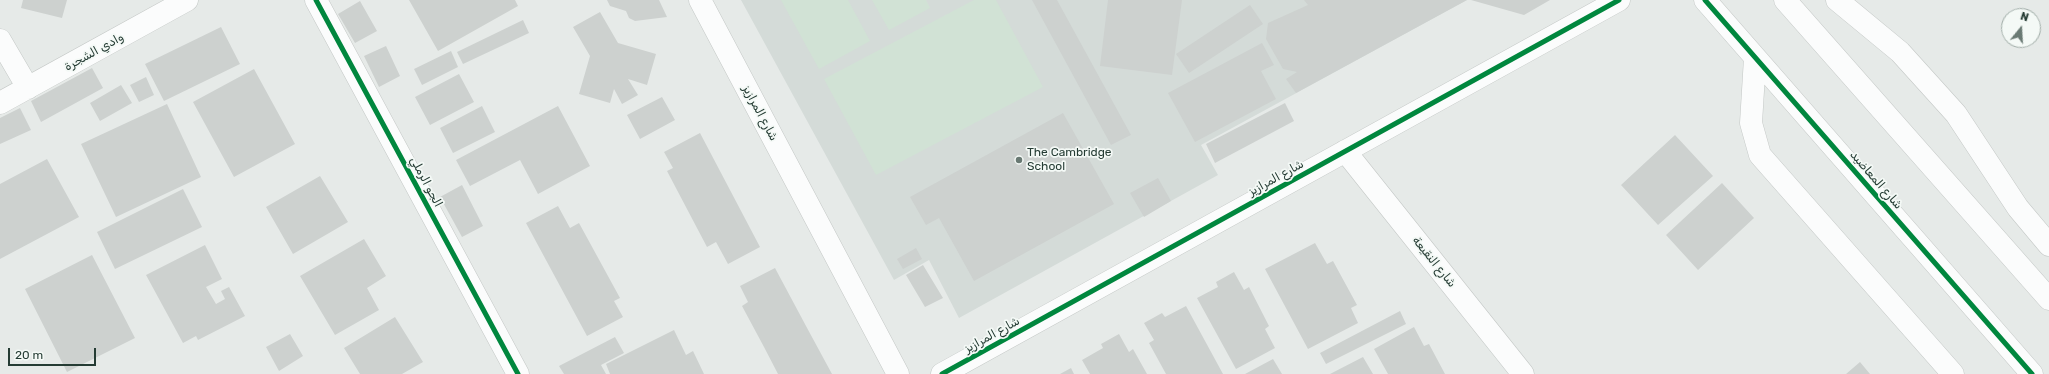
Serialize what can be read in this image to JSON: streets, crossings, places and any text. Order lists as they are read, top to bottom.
{
  "streets": {
    "street": [
      "وادي الشجرة",
      "شارع المرازيز",
      "شارع المعاضيد",
      "الجو الرملي",
      "شارع النقيعة"
    ]
  },
  "crossings": [
    ["شارع المرازيز", "شارع النقيعة"]
  ],
  "places": ["The Cambridge School"],
  "scale_bar": "20 m",
  "north": "top"
}
